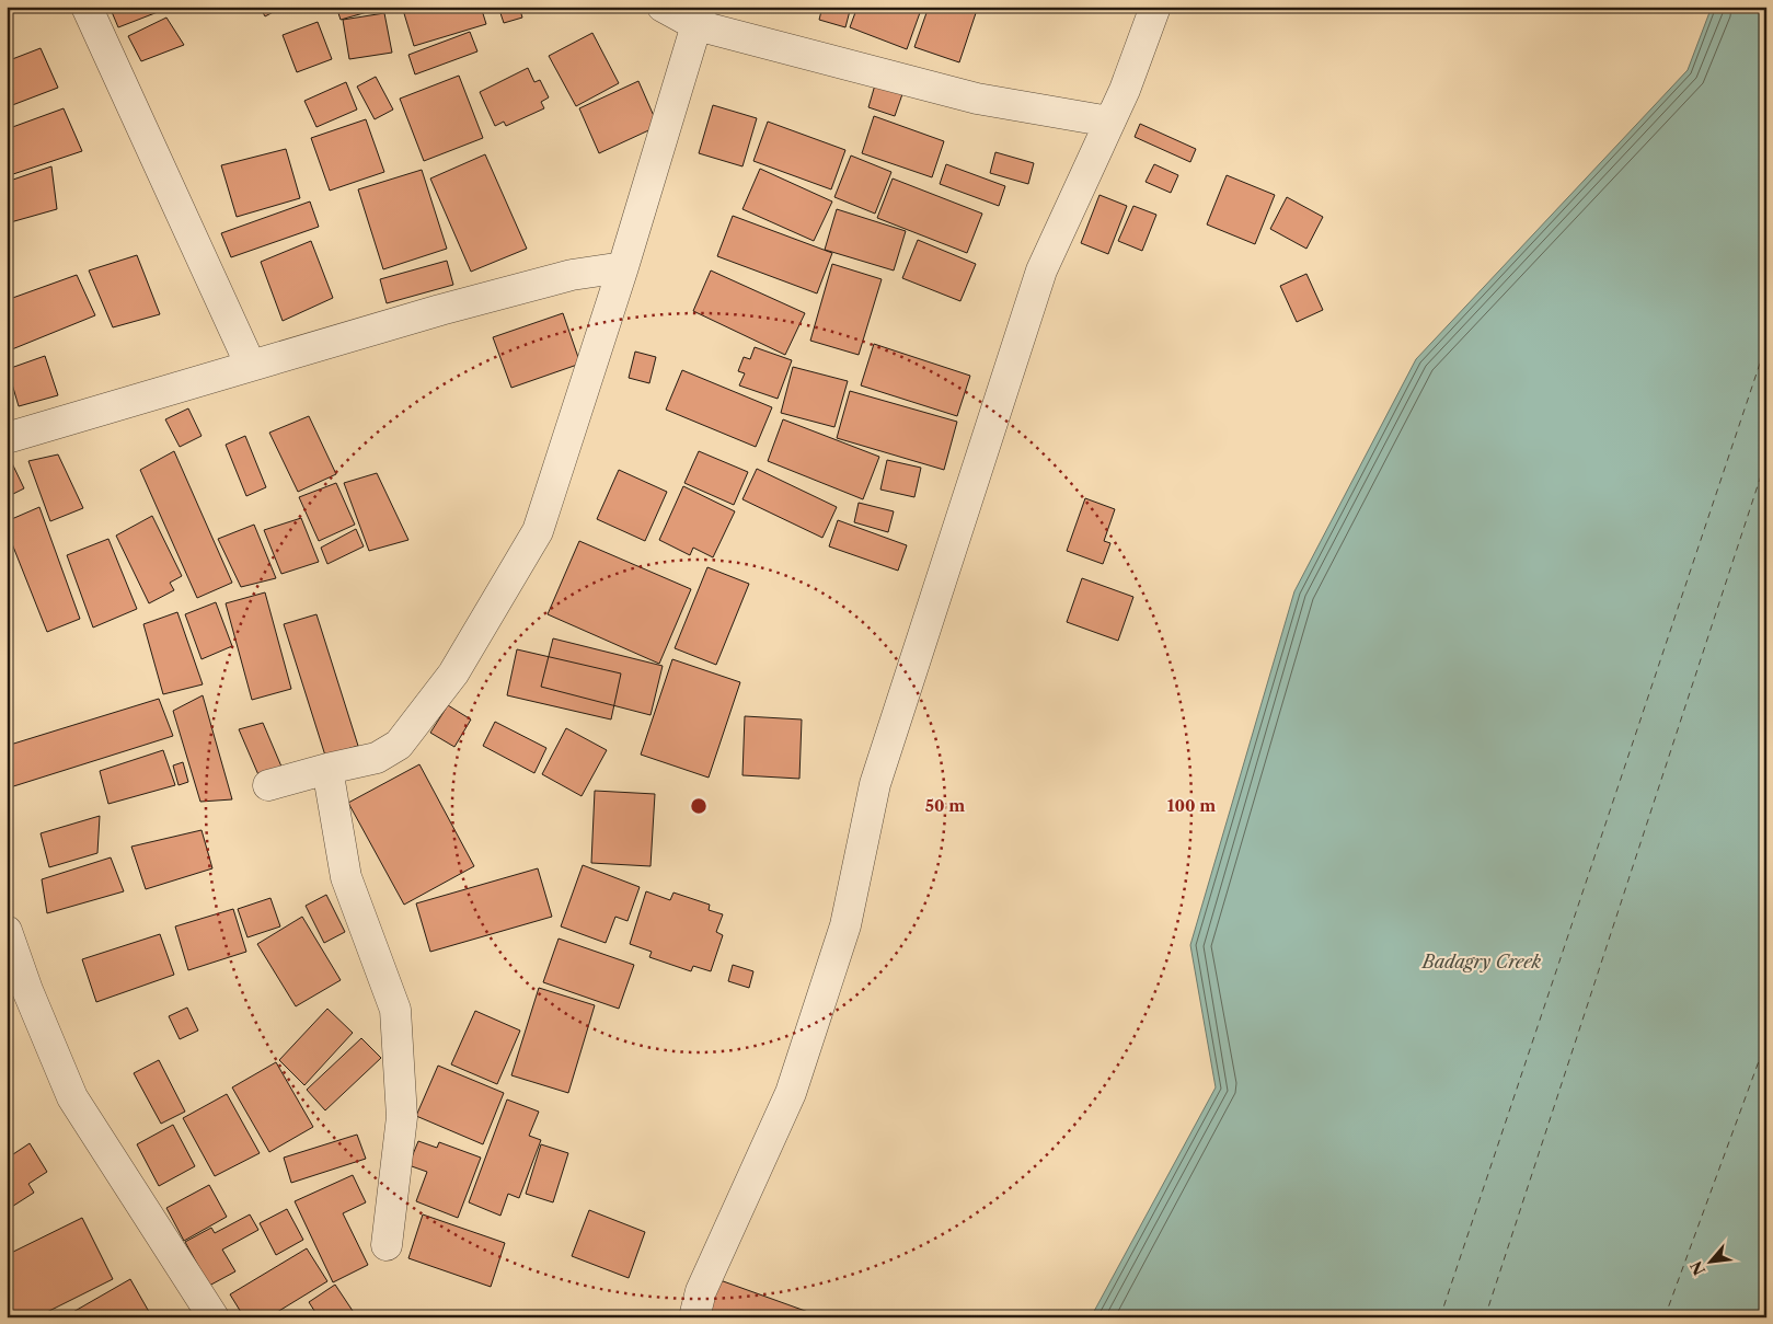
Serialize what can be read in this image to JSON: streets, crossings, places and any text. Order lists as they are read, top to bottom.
{
  "water": ["Badagry Creek"],
  "north": "bottom left",
  "rings": ["50 m", "100 m"]
}
